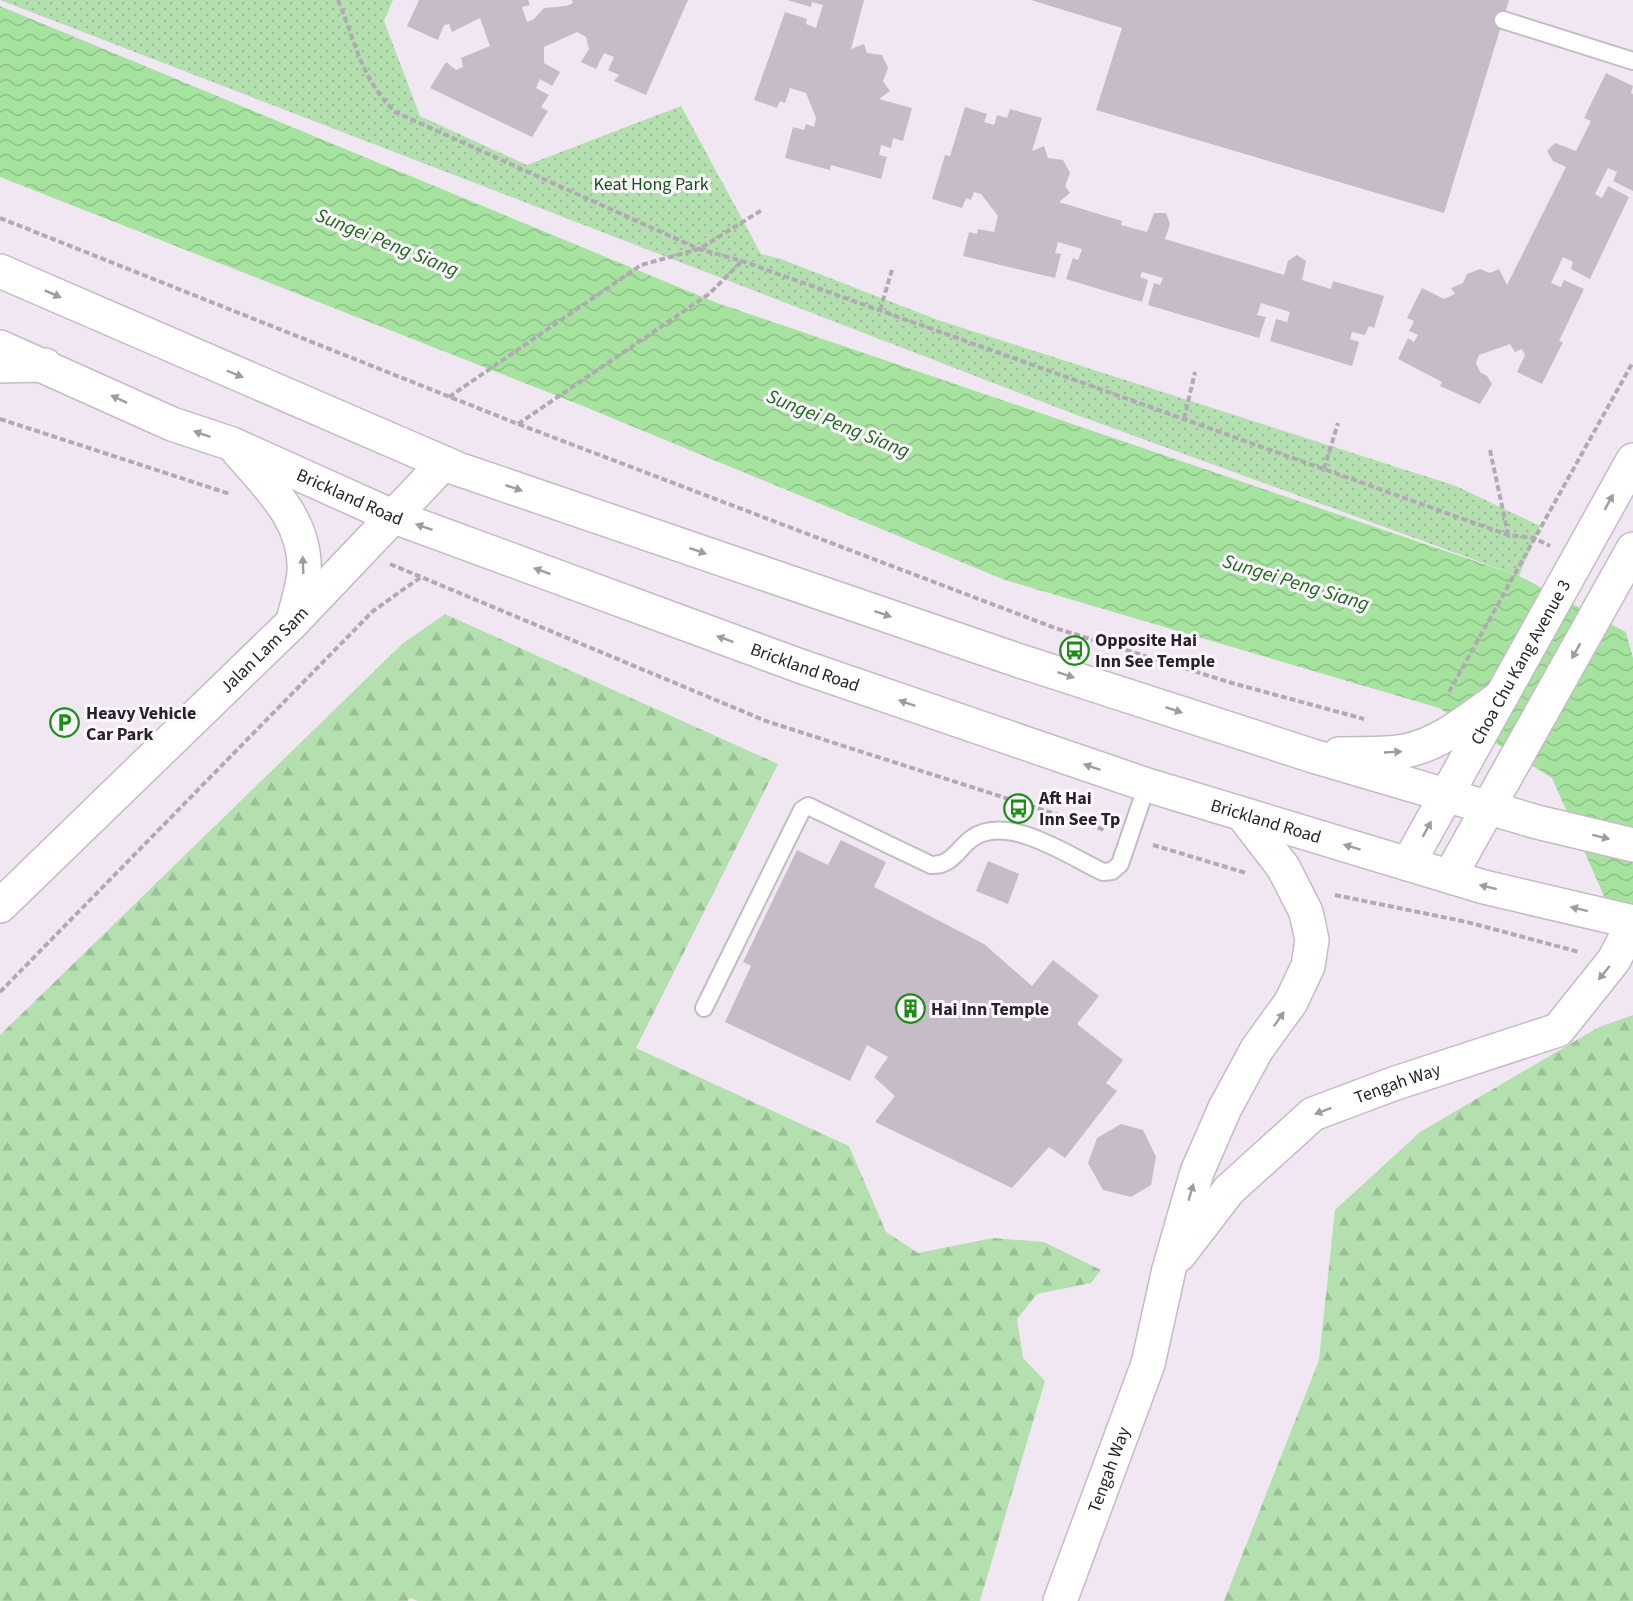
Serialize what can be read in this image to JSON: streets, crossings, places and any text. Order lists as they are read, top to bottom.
{
  "streets": {
    "main road": [
      "Brickland Road",
      "Jalan Lam Sam",
      "Choa Chu Kang Avenue 3",
      "Tengah Way"
    ]
  },
  "crossings": [
    ["Brickland Road", "Jalan Lam Sam"],
    ["Brickland Road", "Choa Chu Kang Avenue 3"],
    ["Brickland Road", "Tengah Way"]
  ],
  "water": ["Sungei Peng Siang"],
  "parks": ["Keat Hong Park"],
  "places": {
    "bus stop": ["Opposite Hai Inn See Temple", "Aft Hai Inn See Tp"],
    "parking": ["Heavy Vehicle Car Park"],
    "building": ["Hai Inn Temple"]
  }
}
